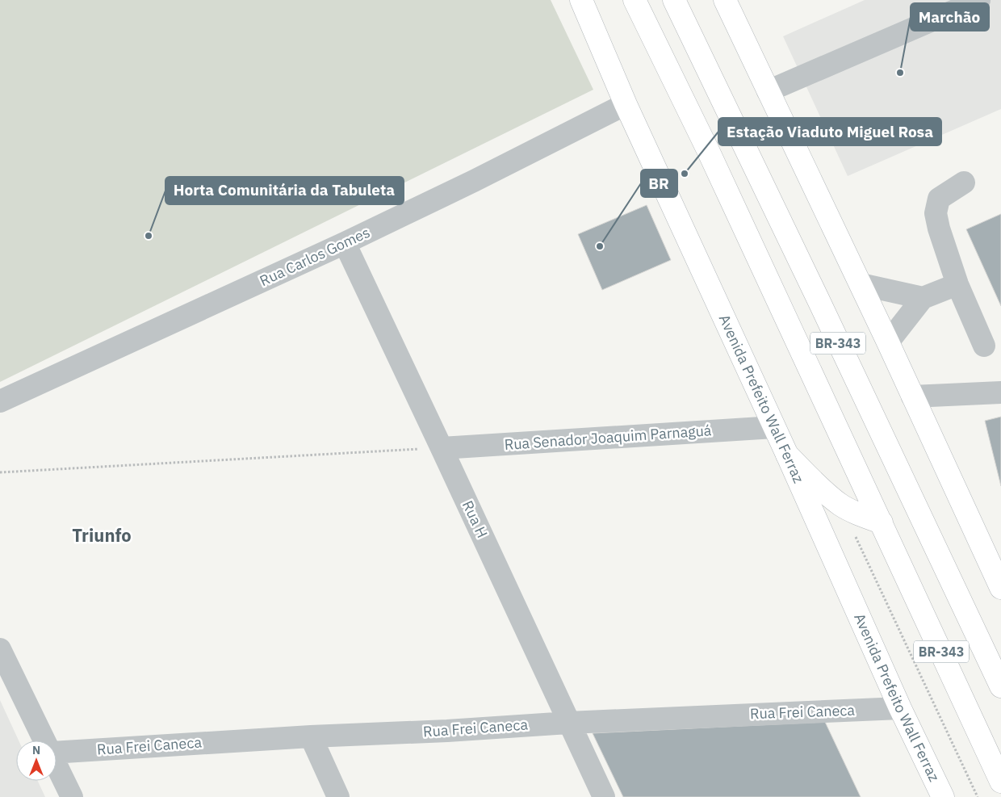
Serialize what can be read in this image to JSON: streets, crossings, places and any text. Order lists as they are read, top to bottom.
{
  "streets": {
    "main road": ["BR-343", "Avenida Prefeito Wall Ferraz"],
    "street": [
      "Rua Carlos Gomes",
      "Rua Senador Joaquim Parnaguá",
      "Rua H",
      "Rua Frei Caneca"
    ]
  },
  "crossings": [
    ["Rua Carlos Gomes", "Avenida Prefeito Wall Ferraz"],
    ["Rua Carlos Gomes", "Rua H"],
    ["Avenida Prefeito Wall Ferraz", "Rua Senador Joaquim Parnaguá"],
    ["Avenida Prefeito Wall Ferraz", "Rua Frei Caneca"],
    ["Rua Senador Joaquim Parnaguá", "Rua H"],
    ["Rua H", "Rua Frei Caneca"]
  ],
  "districts": ["Triunfo"],
  "places": [
    "Marchão",
    "Estação Viaduto Miguel Rosa",
    "Horta Comunitária da Tabuleta",
    "BR"
  ],
  "north": "top"
}
